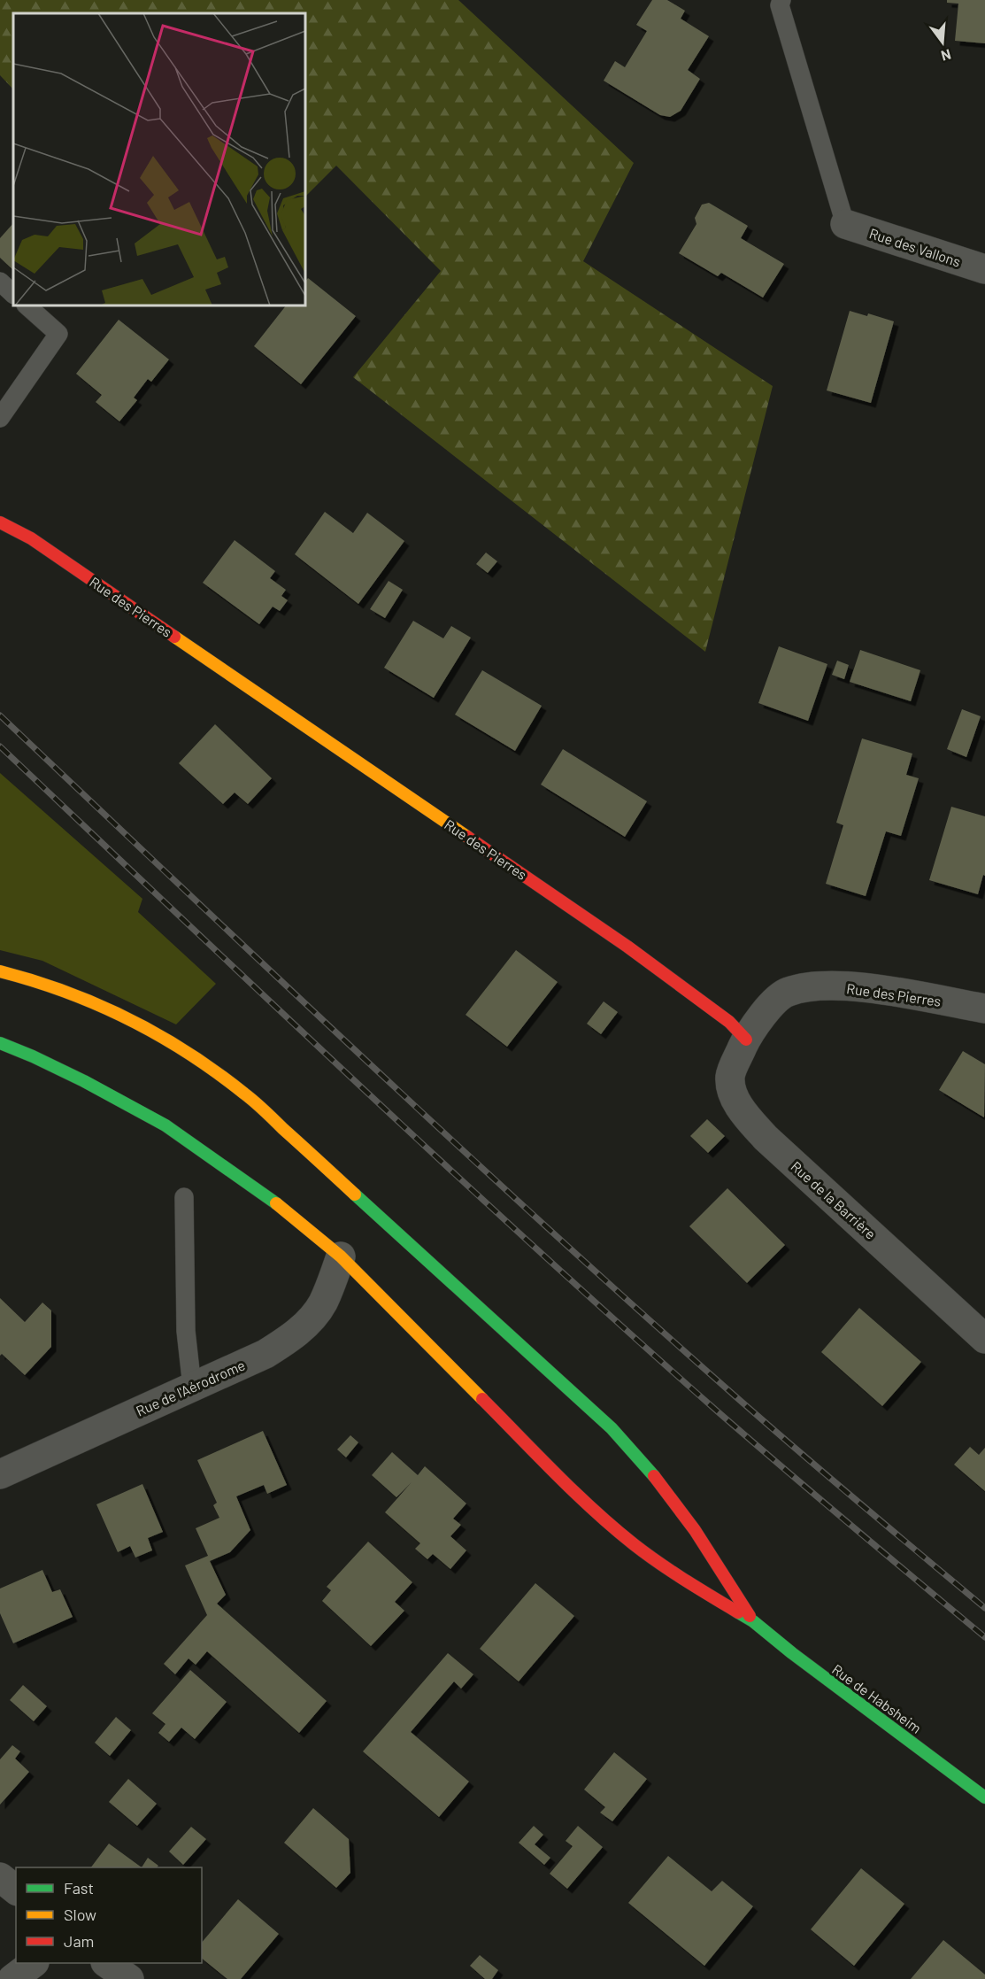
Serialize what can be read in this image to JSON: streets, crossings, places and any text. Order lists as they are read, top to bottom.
{
  "streets": {
    "main road": ["Rue des Pierres", "Rue de Habsheim"],
    "street": ["Rue des Vallons", "Rue de la Barrière", "Rue de l'Aérodrome"]
  },
  "crossings": [
    ["Rue des Pierres", "Rue de la Barrière"]
  ],
  "legend": ["Fast", "Slow", "Jam"],
  "north": "bottom"
}
